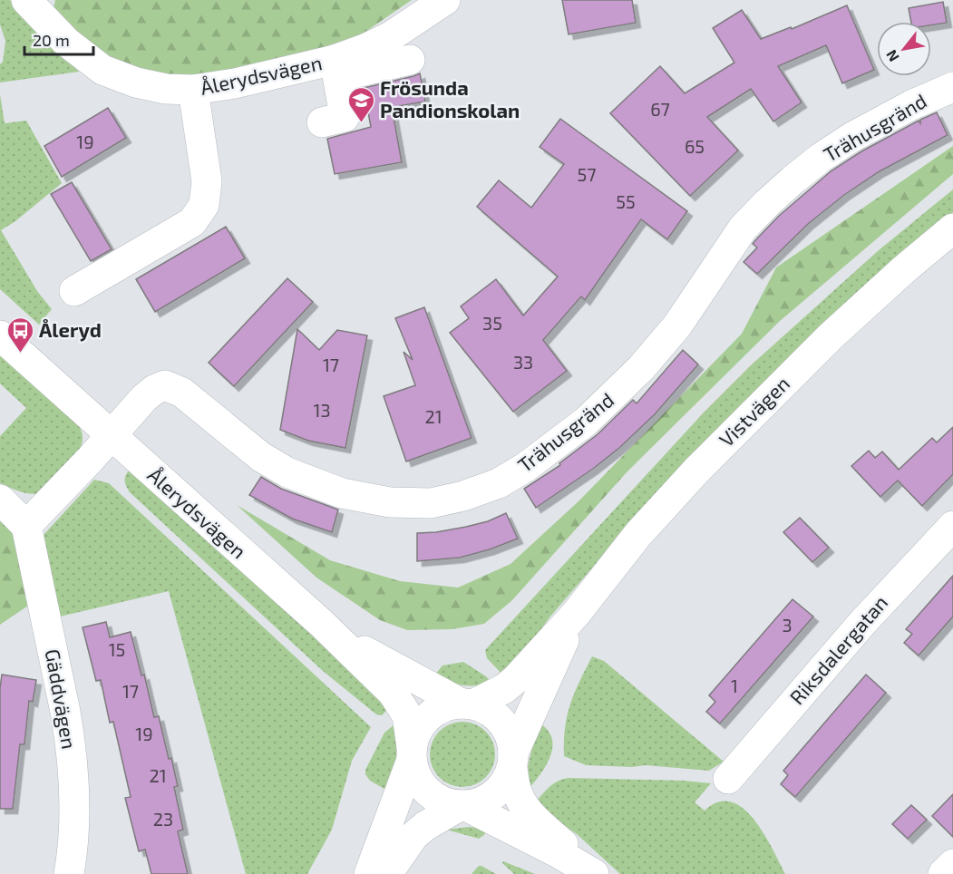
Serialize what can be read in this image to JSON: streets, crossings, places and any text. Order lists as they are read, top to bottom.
{
  "streets": {
    "street": [
      "Ålerydsvägen",
      "Trähusgränd",
      "Vistvägen",
      "Riksdalergatan",
      "Gäddvägen"
    ]
  },
  "crossings": [
    ["Ålerydsvägen", "Trähusgränd"],
    ["Ålerydsvägen", "Vistvägen"]
  ],
  "places": {
    "school or university": ["Frösunda Pandionskolan"],
    "bus stop": ["Åleryd"]
  },
  "house_numbers": [
    "67",
    "19",
    "65",
    "57",
    "55",
    "35",
    "33",
    "17",
    "13",
    "21",
    "3",
    "15",
    "1",
    "17",
    "19",
    "21",
    "23"
  ],
  "scale_bar": "20 m",
  "north": "bottom left"
}
